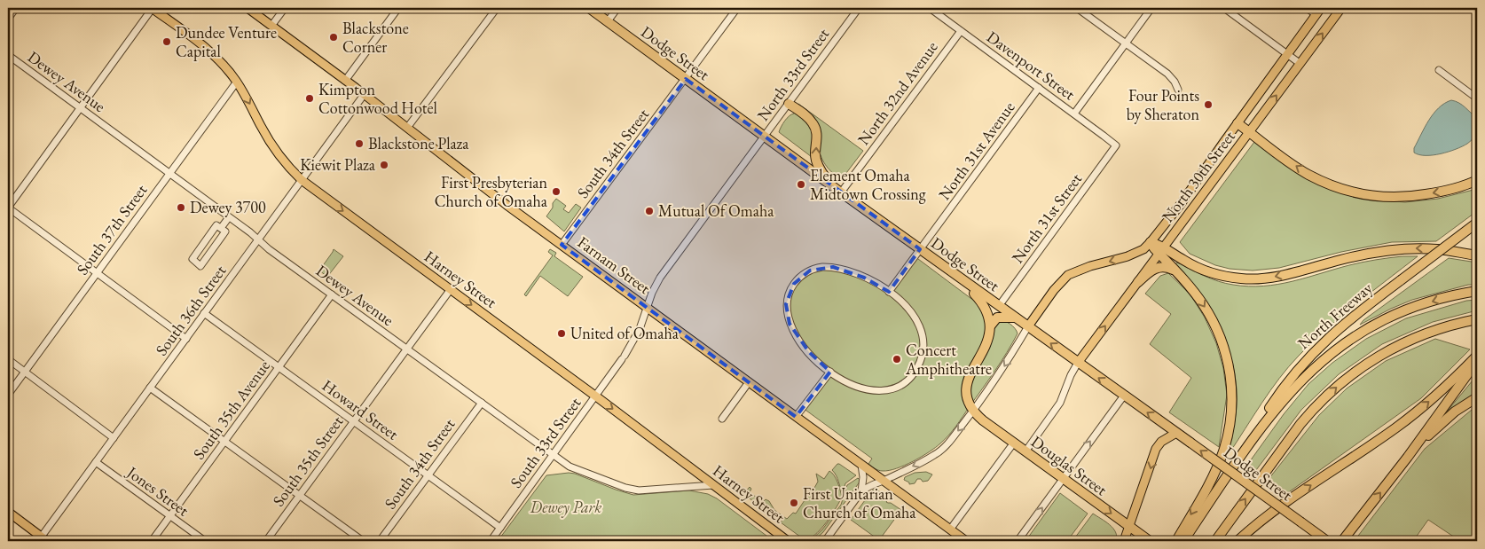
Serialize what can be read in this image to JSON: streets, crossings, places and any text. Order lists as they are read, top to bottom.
{
  "streets": {
    "highway": ["Dodge Street", "North Freeway", "Douglas Street"],
    "main road": ["North 30th Street", "Farnam Street", "Harney Street"],
    "street": [
      "Davenport Street",
      "North 33rd Street",
      "Dewey Avenue",
      "North 32nd Avenue",
      "North 31st Avenue",
      "South 34th Street",
      "North 31st Street",
      "South 37th Street",
      "South 36th Street",
      "South 35th Avenue",
      "Howard Street",
      "South 33rd Street",
      "South 35th Street",
      "Jones Street"
    ]
  },
  "crossings": [
    ["Dodge Street", "North 33rd Street"],
    ["Dodge Street", "North 32nd Avenue"],
    ["Dodge Street", "North 31st Avenue"],
    ["Dodge Street", "South 34th Street"],
    ["Dodge Street", "North 30th Street"],
    ["Dodge Street", "North 31st Street"],
    ["Dodge Street", "South 33rd Street"],
    ["Davenport Street", "North 32nd Avenue"],
    ["Davenport Street", "North 31st Avenue"],
    ["Davenport Street", "North 31st Street"],
    ["North 33rd Street", "South 33rd Street"],
    ["Dewey Avenue", "South 34th Street"],
    ["Dewey Avenue", "South 37th Street"],
    ["Dewey Avenue", "Harney Street"],
    ["Dewey Avenue", "South 36th Street"],
    ["Dewey Avenue", "South 35th Avenue"],
    ["Dewey Avenue", "South 33rd Street"],
    ["Dewey Avenue", "South 35th Street"],
    ["South 34th Street", "Farnam Street"],
    ["South 34th Street", "Howard Street"],
    ["South 37th Street", "Harney Street"],
    ["Farnam Street", "South 36th Street"],
    ["Farnam Street", "South 33rd Street"],
    ["Harney Street", "South 36th Street"],
    ["Harney Street", "South 33rd Street"],
    ["Harney Street", "South 35th Street"],
    ["South 36th Street", "Howard Street"],
    ["South 36th Street", "Jones Street"],
    ["South 35th Avenue", "Howard Street"],
    ["South 35th Avenue", "Jones Street"],
    ["Howard Street", "South 33rd Street"],
    ["Howard Street", "South 35th Street"]
  ],
  "one_way": ["Dodge Street", "Harney Street", "Douglas Street"],
  "parks": ["Dewey Park"],
  "places": [
    "Blackstone Corner",
    "Dundee Venture Capital",
    "Kimpton Cottonwood Hotel",
    "Four Points by Sheraton",
    "Blackstone Plaza",
    "Kiewit Plaza",
    "Element Omaha Midtown Crossing",
    "First Presbyterian Church of Omaha",
    "Dewey 3700",
    "Mutual Of Omaha",
    "United of Omaha",
    "Concert Amphitheatre",
    "First Unitarian Church of Omaha"
  ]
}
